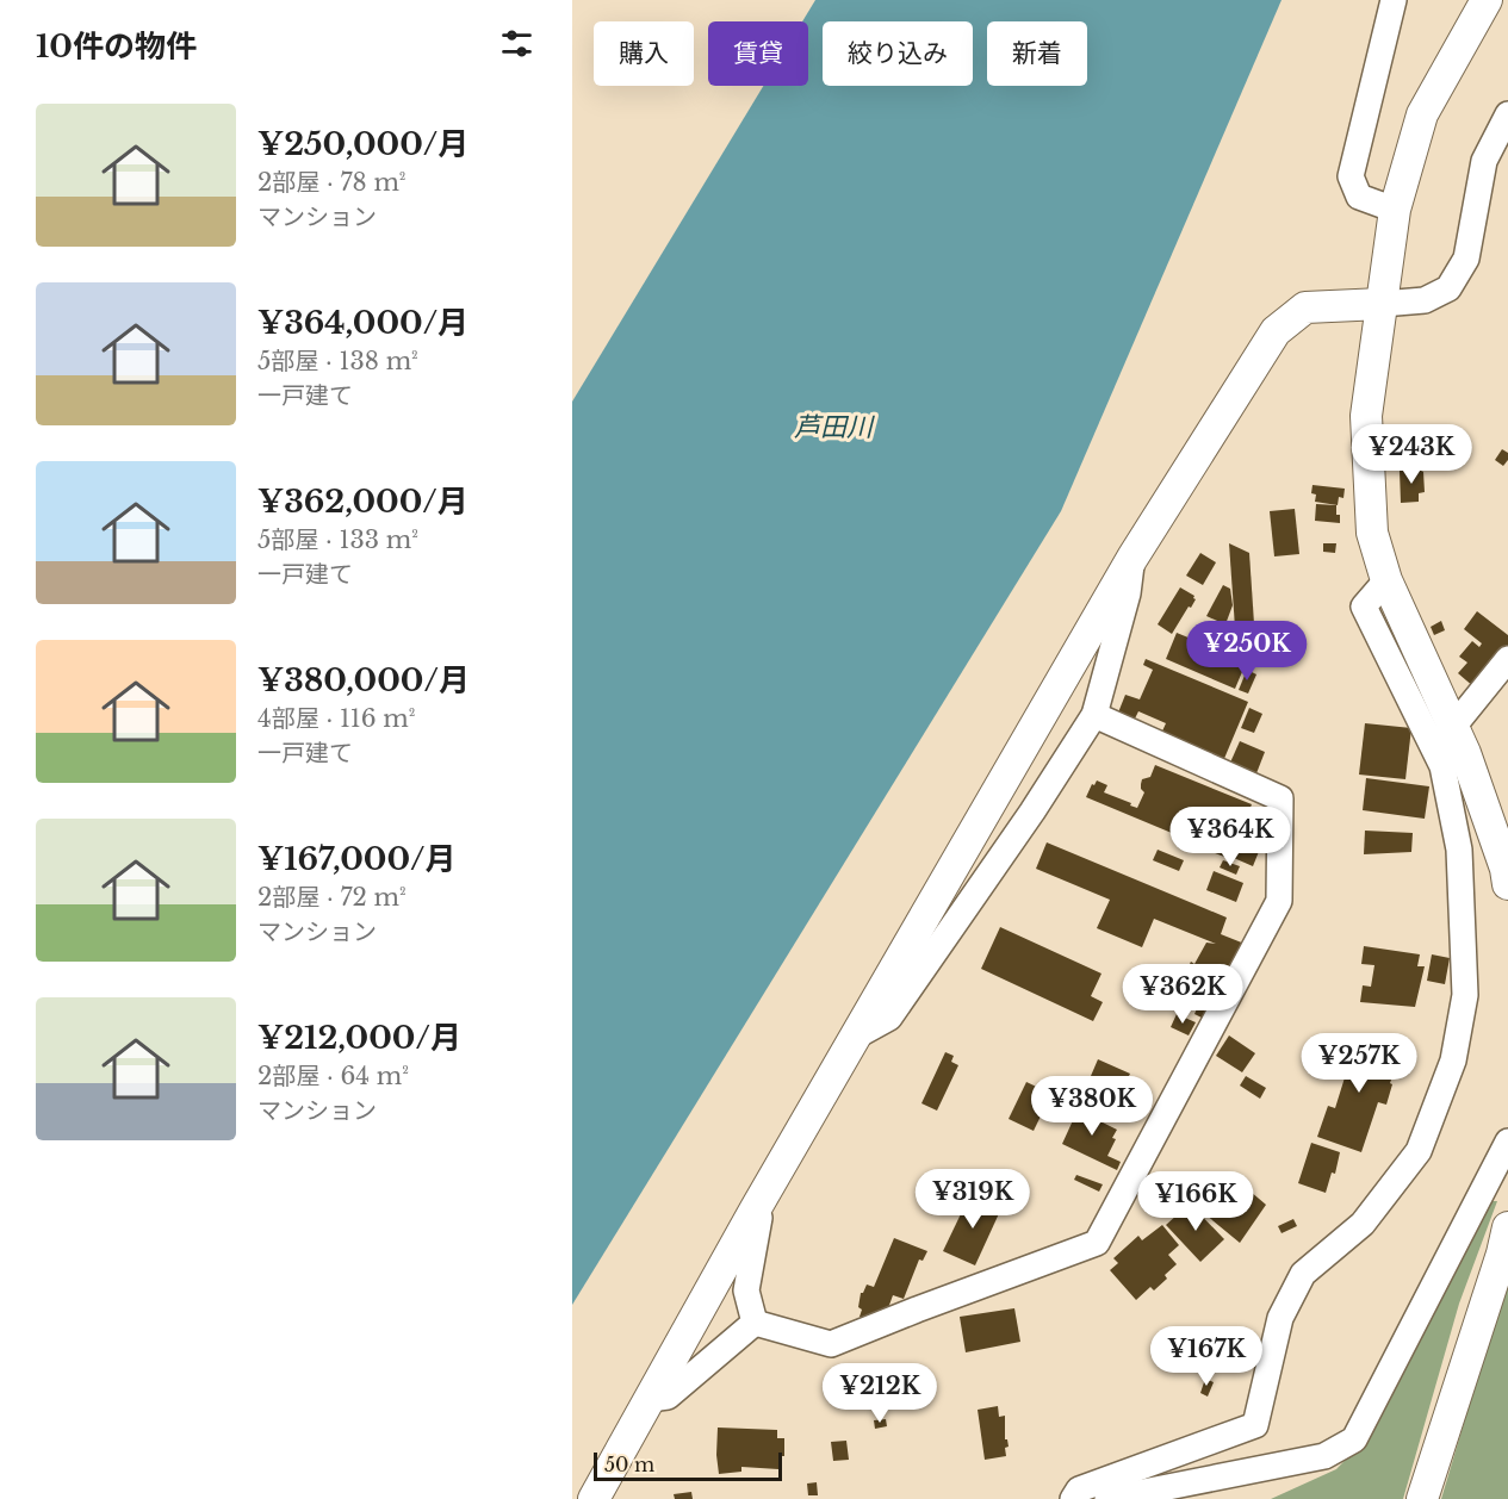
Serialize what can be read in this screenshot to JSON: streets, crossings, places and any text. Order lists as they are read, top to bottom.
{
  "water": ["芦田川"],
  "scale_bar": "50 m",
  "page": {
    "heading": "10件の物件",
    "chip": [
      "購入",
      "賃貸",
      "絞り込み",
      "新着"
    ],
    "list": [
      {
        "name": "¥250,000/月",
        "note": "2部屋 · 78 m² · マンション"
      },
      {
        "name": "¥364,000/月",
        "note": "5部屋 · 138 m² · 一戸建て"
      },
      {
        "name": "¥362,000/月",
        "note": "5部屋 · 133 m² · 一戸建て"
      },
      {
        "name": "¥380,000/月",
        "note": "4部屋 · 116 m² · 一戸建て"
      },
      {
        "name": "¥167,000/月",
        "note": "2部屋 · 72 m² · マンション"
      },
      {
        "name": "¥212,000/月",
        "note": "2部屋 · 64 m² · マンション"
      }
    ],
    "price": [
      "¥243K",
      "¥250K",
      "¥364K",
      "¥362K",
      "¥257K",
      "¥380K",
      "¥319K",
      "¥166K",
      "¥167K",
      "¥212K"
    ],
    "scale": "50 m"
  }
}
